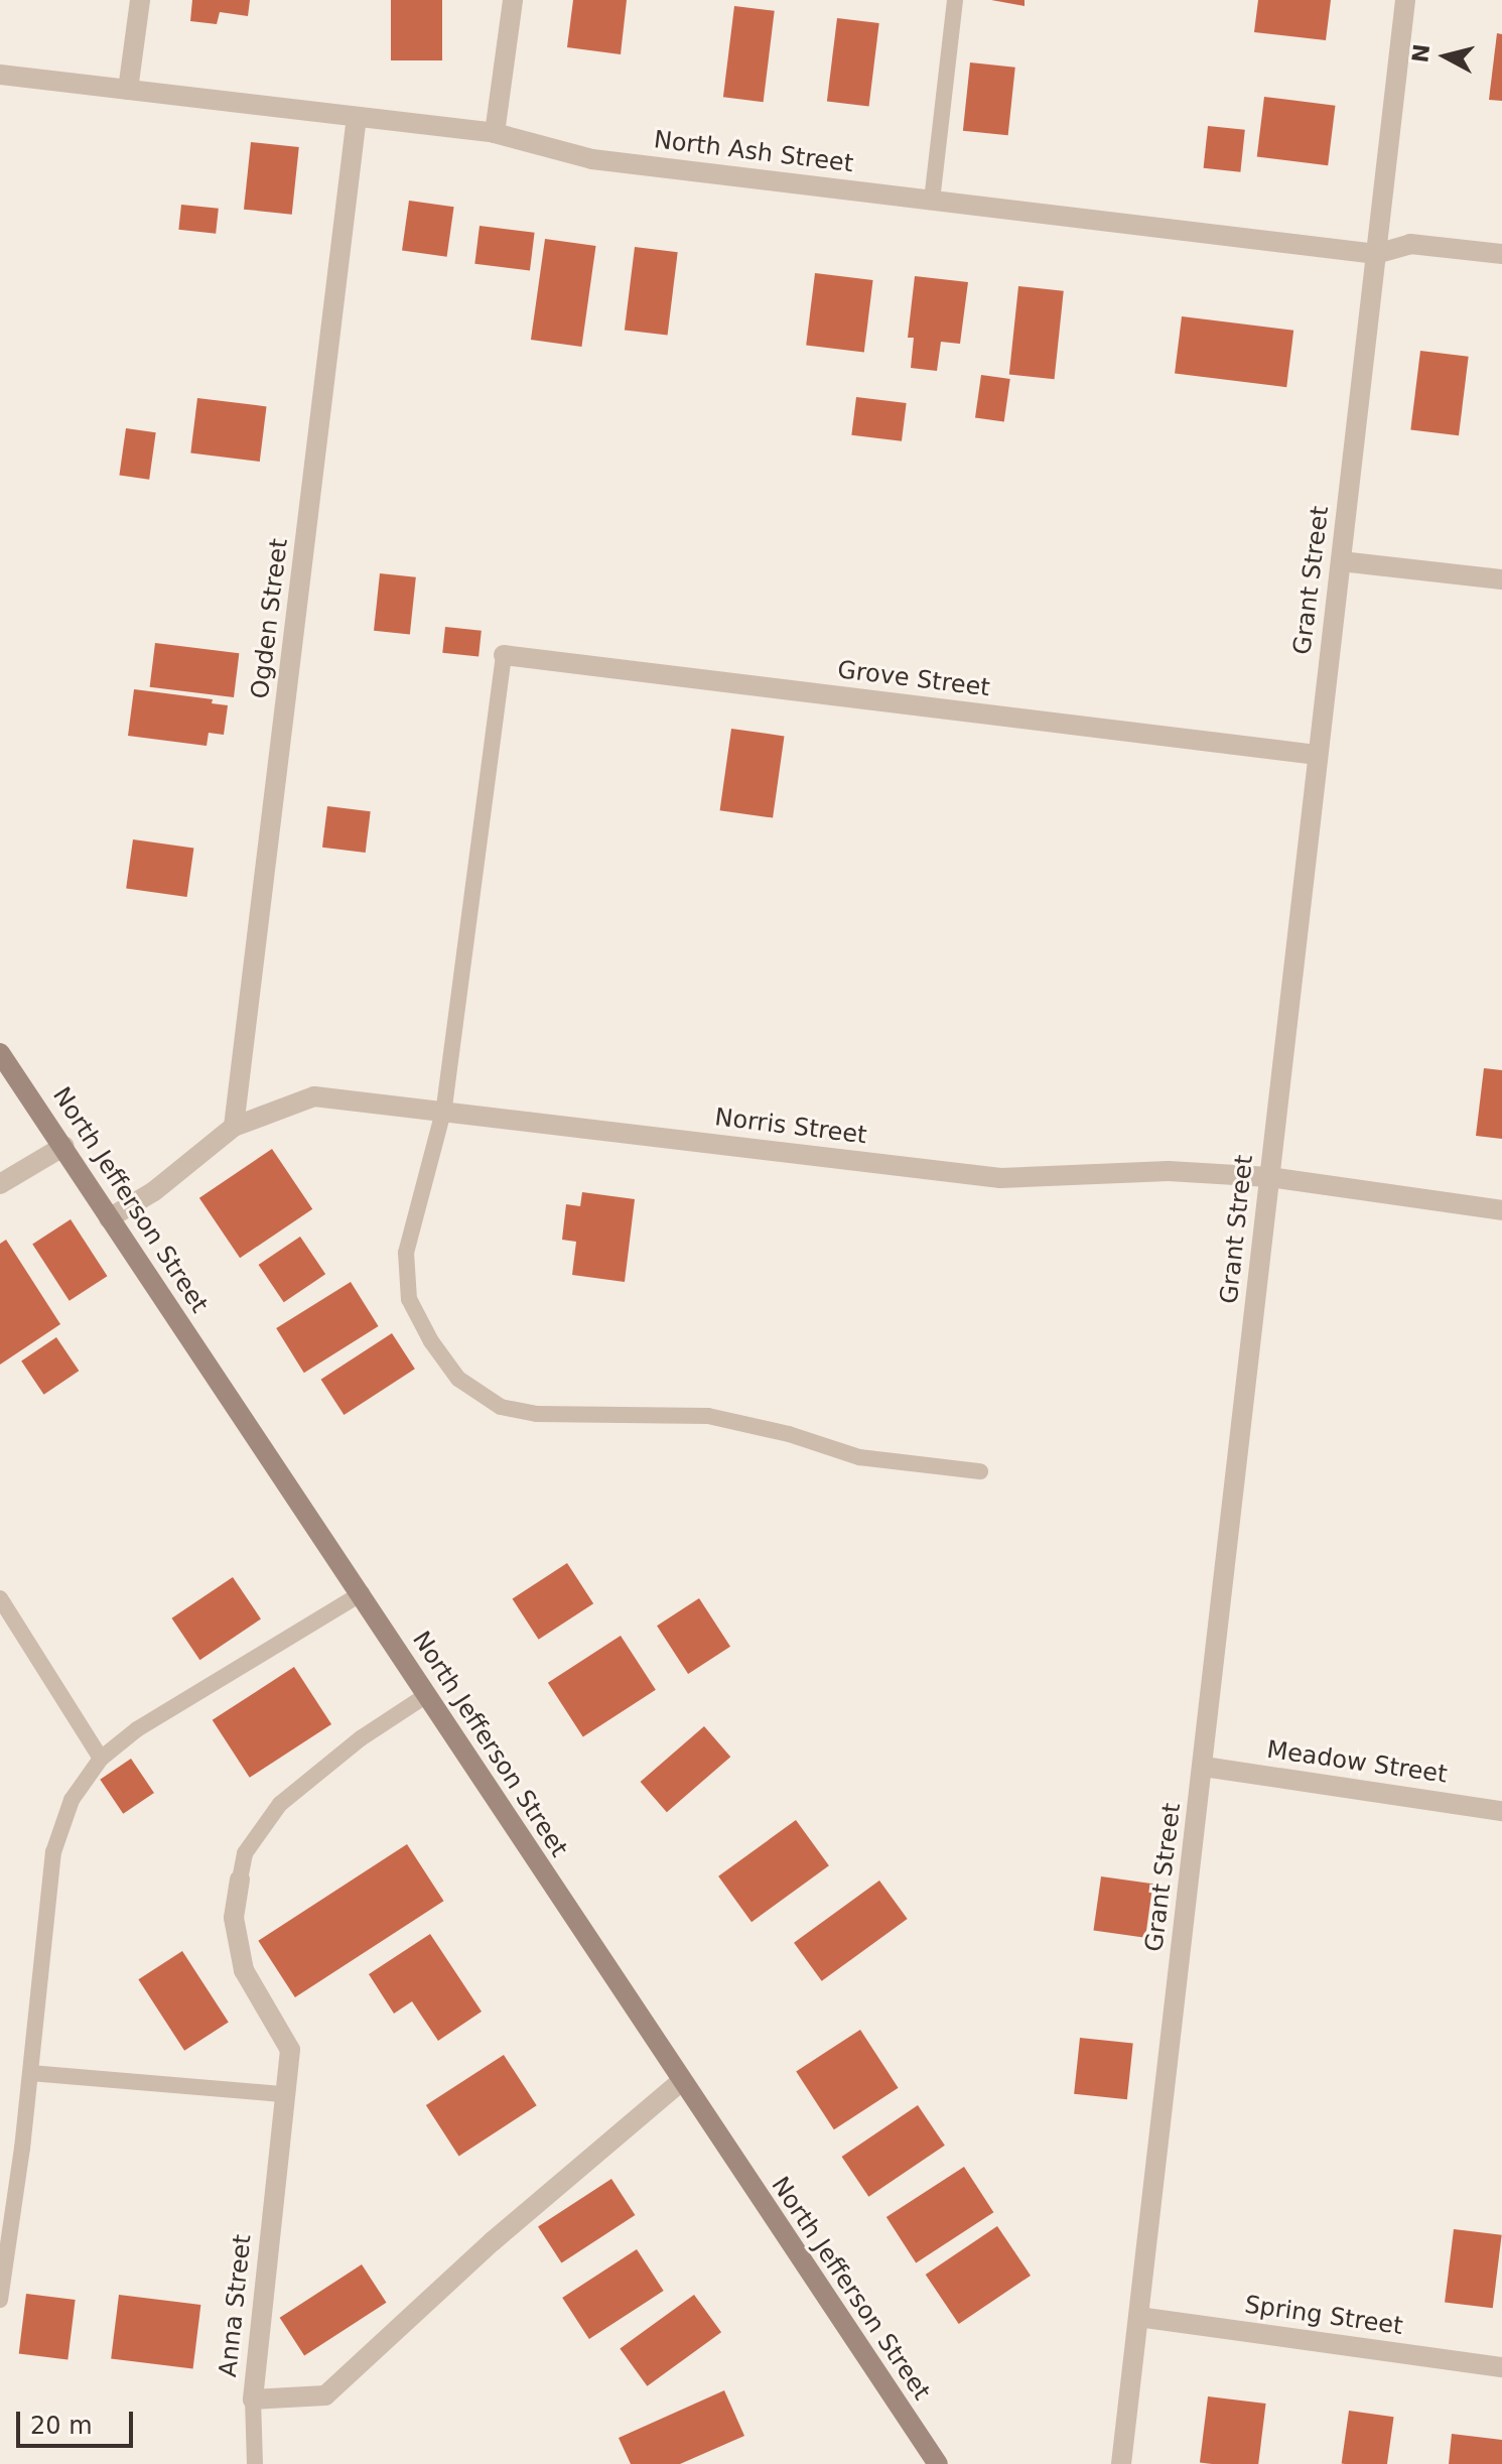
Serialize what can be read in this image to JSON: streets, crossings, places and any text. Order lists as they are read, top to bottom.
{
  "streets": {
    "main road": ["North Jefferson Street"],
    "street": [
      "North Ash Street",
      "Grant Street",
      "Ogden Street",
      "Grove Street",
      "Norris Street",
      "Meadow Street",
      "Anna Street",
      "Spring Street"
    ]
  },
  "crossings": [
    ["North Ash Street", "Grant Street"],
    ["North Ash Street", "Ogden Street"],
    ["Grant Street", "Grove Street"],
    ["Grant Street", "Norris Street"],
    ["Grant Street", "Meadow Street"],
    ["Grant Street", "Spring Street"],
    ["Ogden Street", "Norris Street"],
    ["Norris Street", "North Jefferson Street"],
    ["North Jefferson Street", "Anna Street"]
  ],
  "scale_bar": "20 m",
  "north": "left"
}
